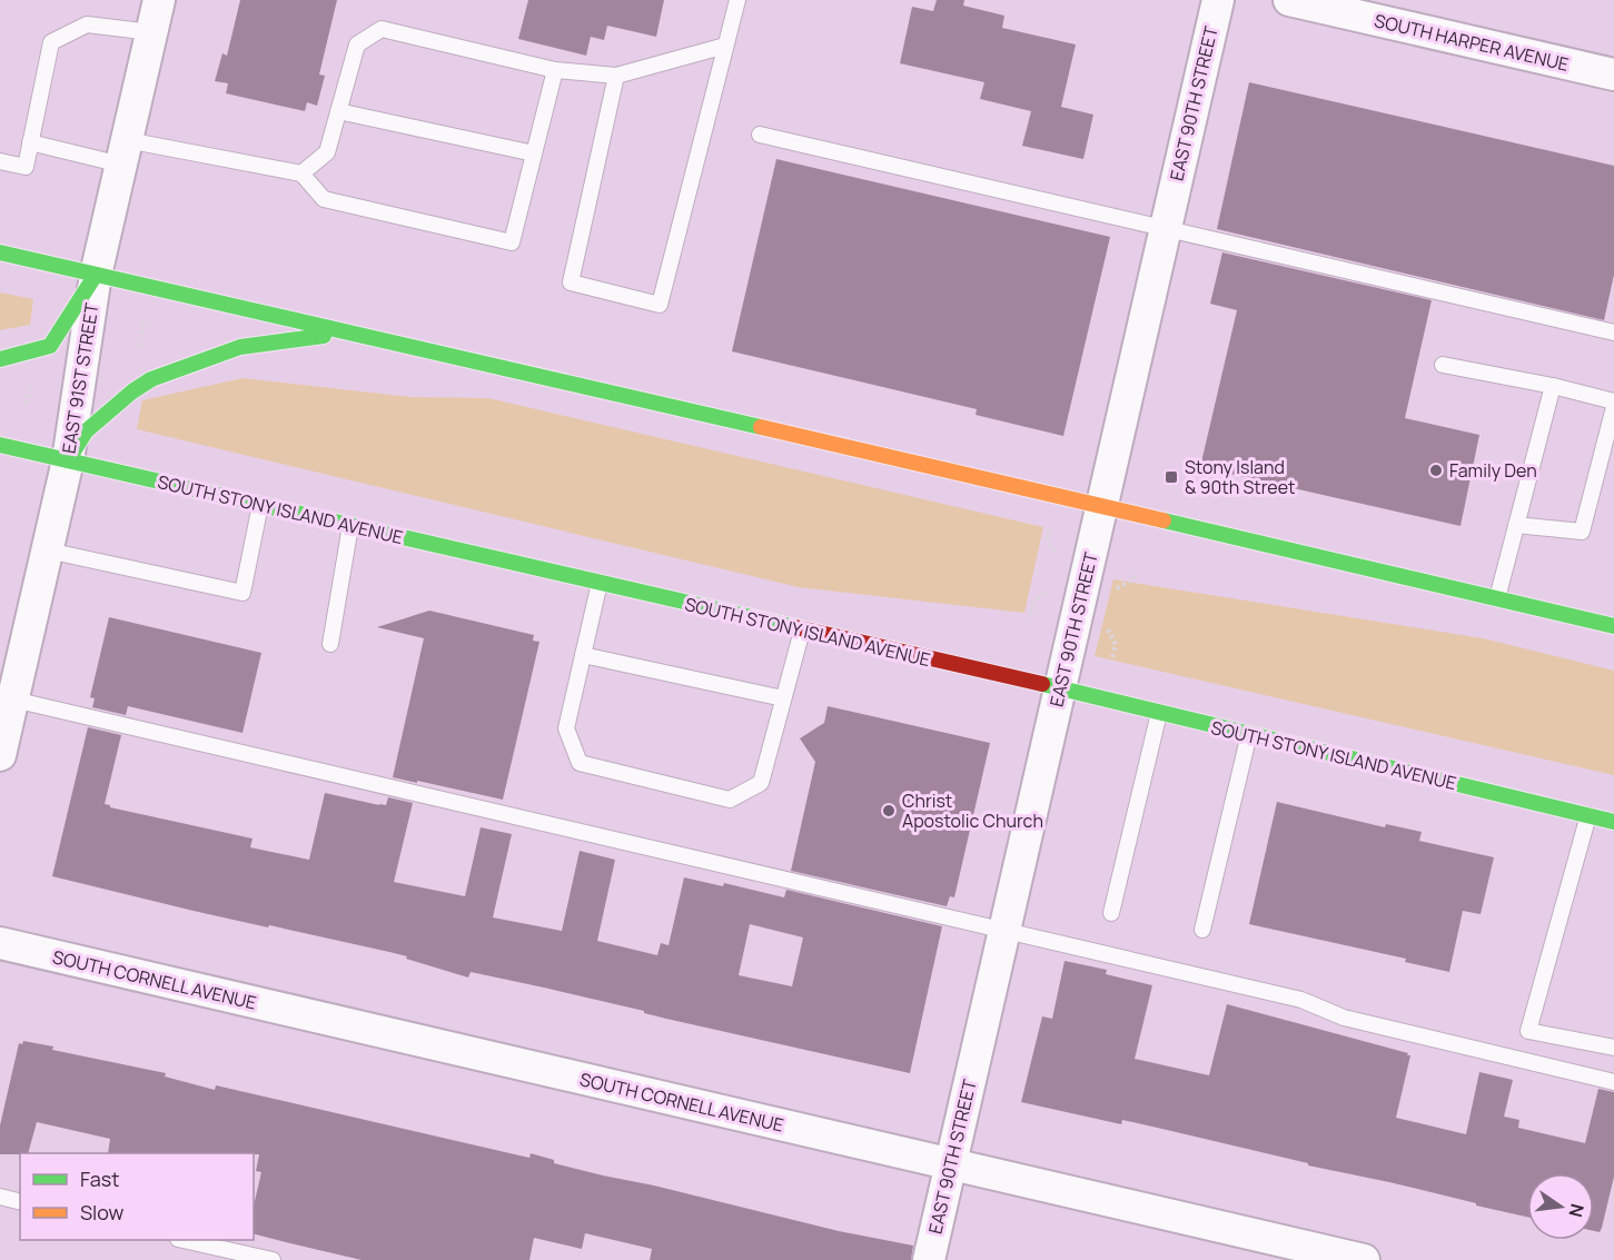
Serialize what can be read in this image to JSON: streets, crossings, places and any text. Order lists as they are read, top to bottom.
{
  "streets": {
    "highway": ["SOUTH STONY ISLAND AVENUE"],
    "street": [
      "SOUTH HARPER AVENUE",
      "EAST 90TH STREET",
      "EAST 91ST STREET",
      "SOUTH CORNELL AVENUE"
    ]
  },
  "crossings": [
    ["EAST 90TH STREET", "SOUTH STONY ISLAND AVENUE"],
    ["EAST 90TH STREET", "SOUTH CORNELL AVENUE"],
    ["EAST 91ST STREET", "SOUTH STONY ISLAND AVENUE"]
  ],
  "places": {
    "other": ["Family Den", "Christ Apostolic Church"],
    "transit": ["Stony Island & 90th Street"]
  },
  "legend": ["Fast", "Slow"],
  "north": "right"
}
